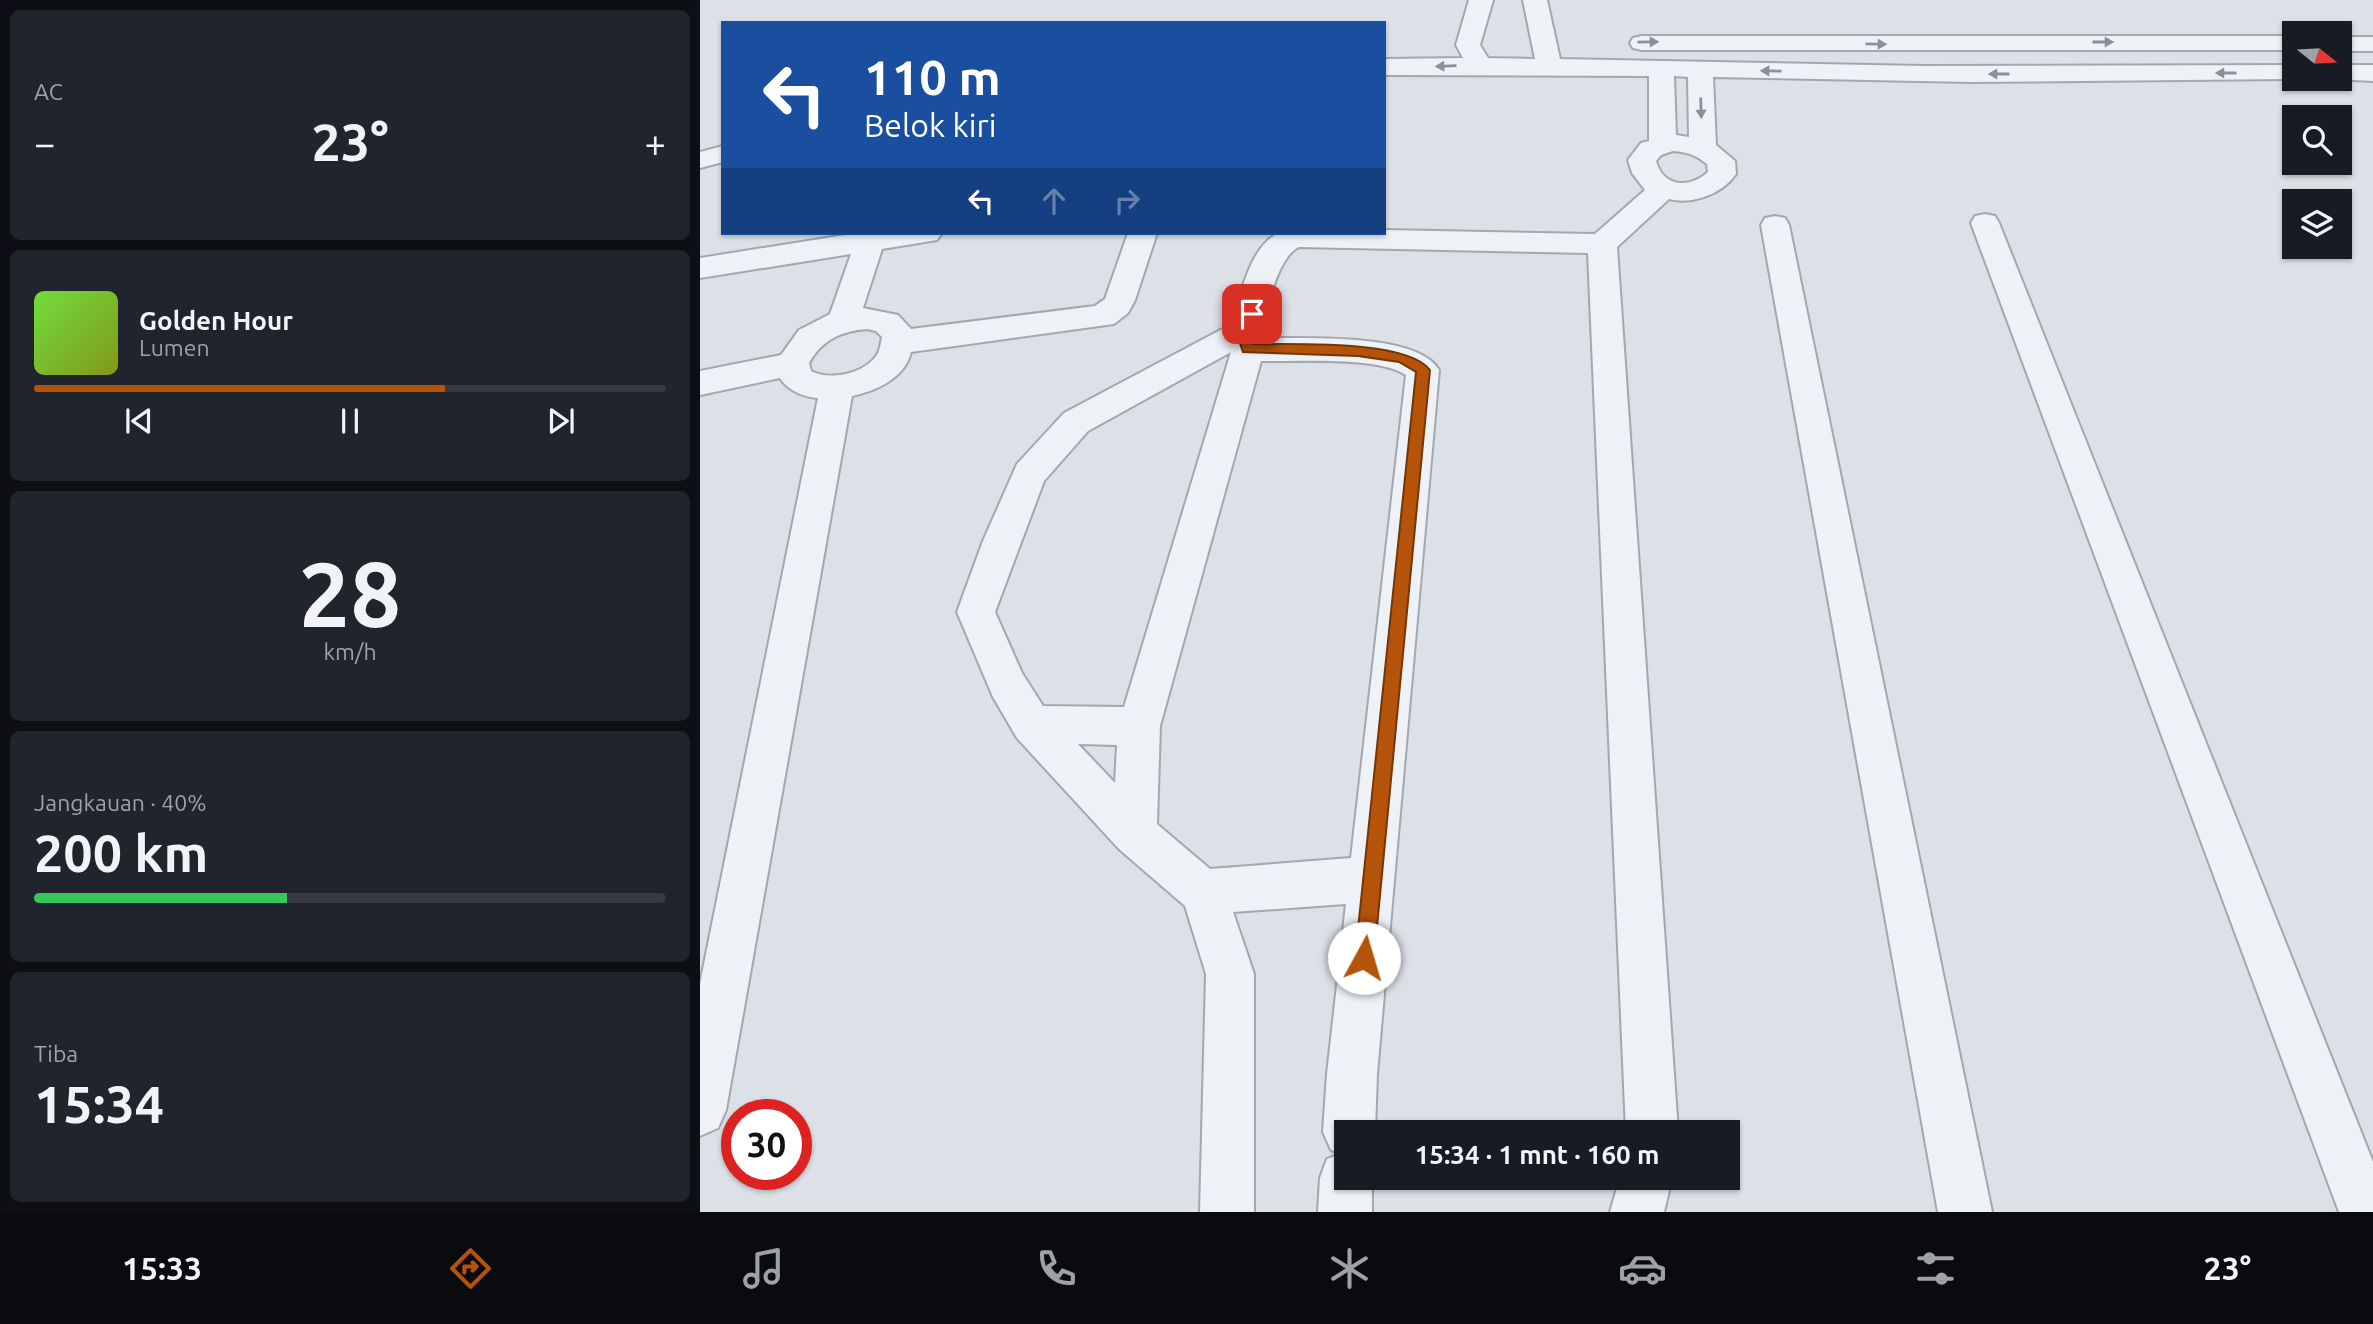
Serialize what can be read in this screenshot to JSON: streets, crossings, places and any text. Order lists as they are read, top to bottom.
{
  "north": "right",
  "page": {
    "tile": [
      "AC",
      ["28", "km/h"],
      ["Jangkauan · 40%", "200 km"],
      ["Tiba", "15:34"]
    ],
    "turn": ["110 m", "Belok kiri"],
    "heat": ["−", "23°", "+"],
    "song": ["Golden Hour", "Lumen"],
    "limit": "30",
    "trip": "15:34 · 1 mnt · 160 m",
    "tabs": ["15:33", "23°"]
  }
}
